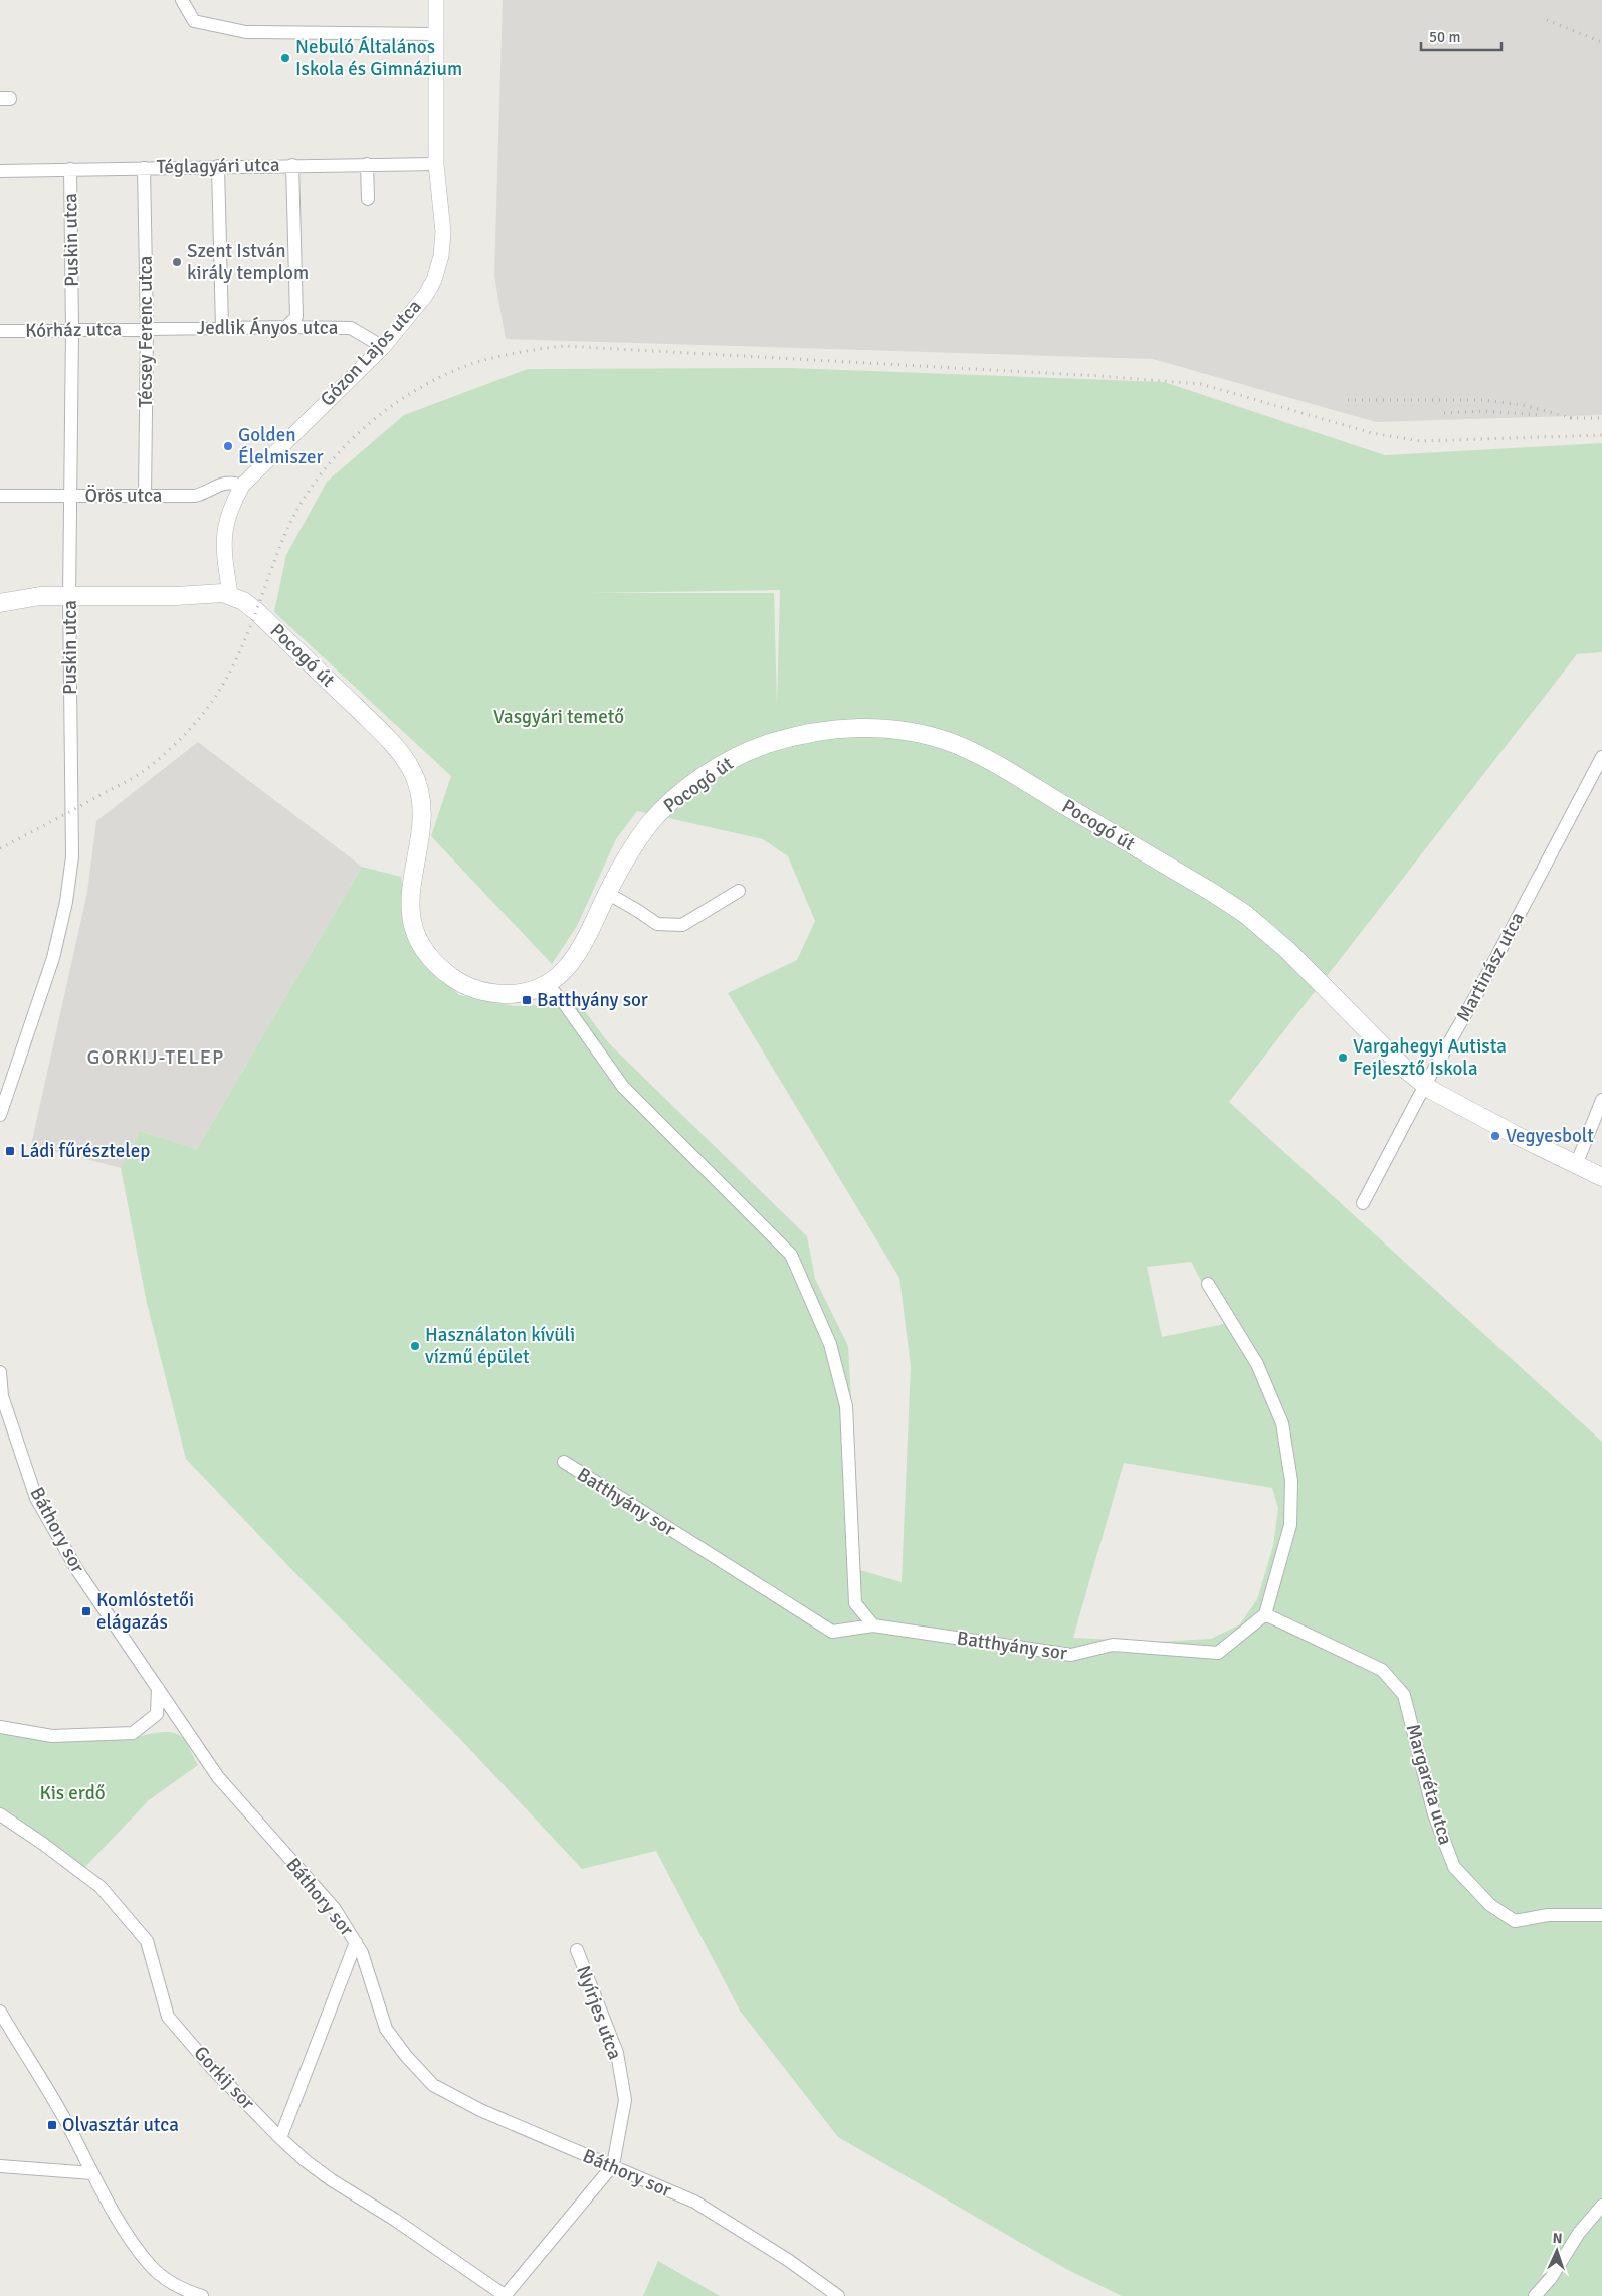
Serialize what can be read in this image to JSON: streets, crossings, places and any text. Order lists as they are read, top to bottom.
{
  "streets": {
    "main road": ["Pocogó út"],
    "street": [
      "Téglagyári utca",
      "Puskin utca",
      "Jedlik Ányos utca",
      "Kórház utca",
      "Técsey Ferenc utca",
      "Gózon Lajos utca",
      "Örös utca",
      "Martinász utca",
      "Batthyány sor",
      "Báthory sor",
      "Margaréta utca",
      "Nyírjes utca",
      "Gorkij sor"
    ]
  },
  "crossings": [
    ["Téglagyári utca", "Puskin utca"],
    ["Téglagyári utca", "Técsey Ferenc utca"],
    ["Téglagyári utca", "Gózon Lajos utca"],
    ["Puskin utca", "Kórház utca"],
    ["Puskin utca", "Örös utca"],
    ["Jedlik Ányos utca", "Kórház utca"],
    ["Jedlik Ányos utca", "Técsey Ferenc utca"],
    ["Jedlik Ányos utca", "Gózon Lajos utca"],
    ["Kórház utca", "Técsey Ferenc utca"],
    ["Técsey Ferenc utca", "Örös utca"],
    ["Gózon Lajos utca", "Örös utca"],
    ["Gózon Lajos utca", "Pocogó út"],
    ["Pocogó út", "Martinász utca"],
    ["Batthyány sor", "Margaréta utca"],
    ["Báthory sor", "Nyírjes utca"]
  ],
  "districts": ["GORKIJ-TELEP"],
  "parks": ["Vasgyári temető", "Kis erdő"],
  "places": {
    "other": [
      "Nebuló Általános Iskola és Gimnázium",
      "Szent István király templom",
      "Golden Élelmiszer",
      "Vargahegyi Autista Fejlesztő Iskola",
      "Vegyesbolt",
      "Használaton kívüli vízmű épület"
    ],
    "transit": [
      "Batthyány sor",
      "Ládi fűrésztelep",
      "Komlóstetői elágazás",
      "Olvasztár utca"
    ]
  },
  "scale_bar": "50 m",
  "north": "top"
}
